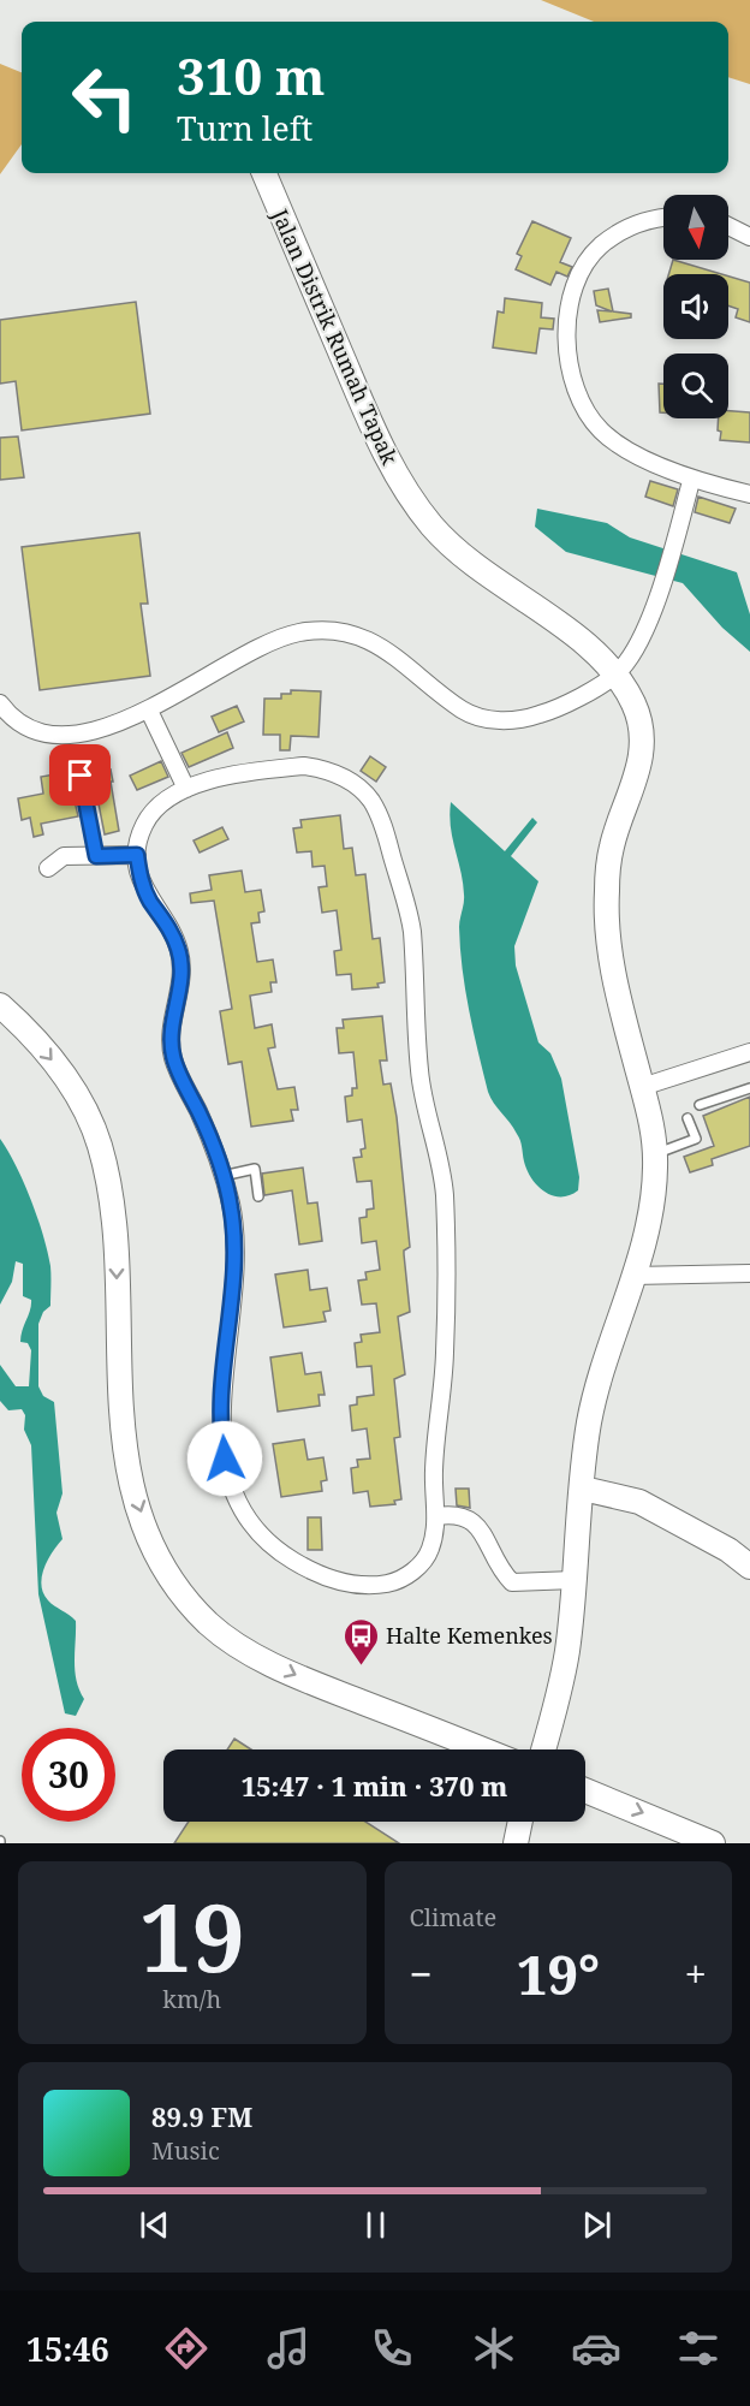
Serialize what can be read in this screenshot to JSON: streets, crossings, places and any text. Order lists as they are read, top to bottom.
{
  "streets": {
    "street": ["Jalan Distrik Rumah Tapak"]
  },
  "places": {
    "bus stop": ["Halte Kemenkes"]
  },
  "north": "bottom",
  "page": {
    "turn": ["310 m", "Turn left"],
    "limit": "30",
    "trip": "15:47 · 1 min · 370 m",
    "tile": [
      ["19", "km/h"],
      "Climate"
    ],
    "heat": ["−", "19°", "+"],
    "song": ["89.9 FM", "Music"],
    "tabs": "15:46"
  }
}
